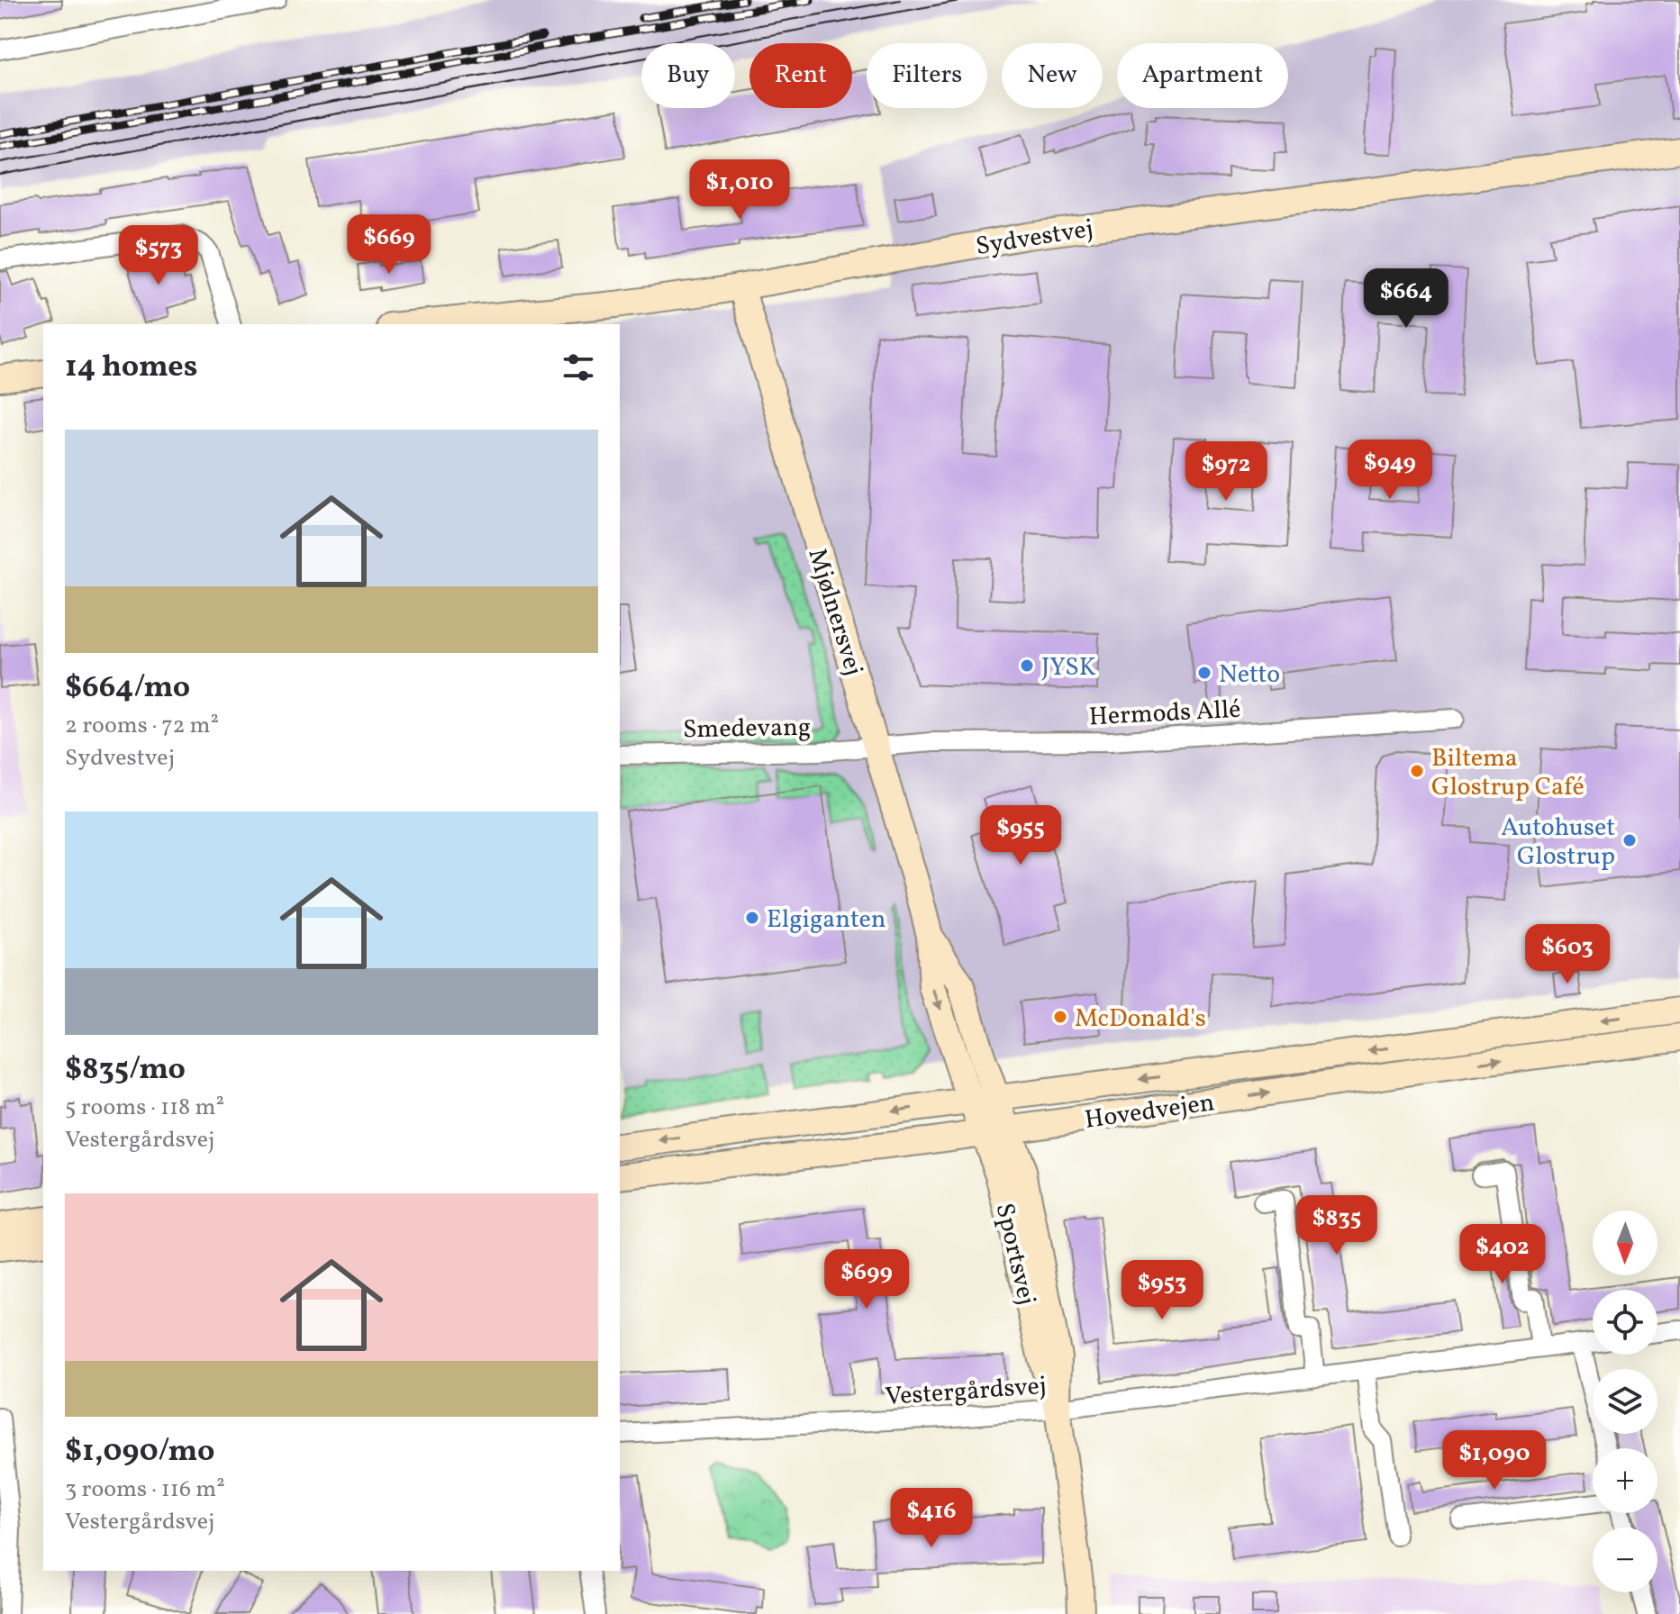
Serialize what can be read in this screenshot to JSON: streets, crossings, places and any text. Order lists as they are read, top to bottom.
{
  "streets": {
    "street": [
      "Sydvestvej",
      "Mjølnersvej",
      "Hermods Allé",
      "Smedevang",
      "Hovedvejen",
      "Sportsvej",
      "Vestergårdsvej"
    ]
  },
  "crossings": [
    ["Sydvestvej", "Mjølnersvej"],
    ["Mjølnersvej", "Hermods Allé"],
    ["Mjølnersvej", "Smedevang"],
    ["Mjølnersvej", "Hovedvejen"],
    ["Mjølnersvej", "Sportsvej"],
    ["Hermods Allé", "Smedevang"],
    ["Hovedvejen", "Sportsvej"],
    ["Sportsvej", "Vestergårdsvej"]
  ],
  "places": [
    "JYSK",
    "Netto",
    "Biltema Glostrup Café",
    "Autohuset Glostrup",
    "Elgiganten",
    "McDonald's"
  ],
  "north": "bottom",
  "page": {
    "chip": [
      "Buy",
      "Rent",
      "Filters",
      "New",
      "Apartment"
    ],
    "price": [
      "$1,010",
      "$669",
      "$573",
      "$664",
      "$949",
      "$972",
      "$955",
      "$603",
      "$835",
      "$402",
      "$699",
      "$953",
      "$1,090",
      "$416"
    ],
    "heading": "14 homes",
    "list": [
      {
        "name": "$664/mo",
        "note": "2 rooms · 72 m² · Sydvestvej"
      },
      {
        "name": "$835/mo",
        "note": "5 rooms · 118 m² · Vestergårdsvej"
      },
      {
        "name": "$1,090/mo",
        "note": "3 rooms · 116 m² · Vestergårdsvej"
      }
    ],
    "map_buttons": ["+", "−"]
  }
}
